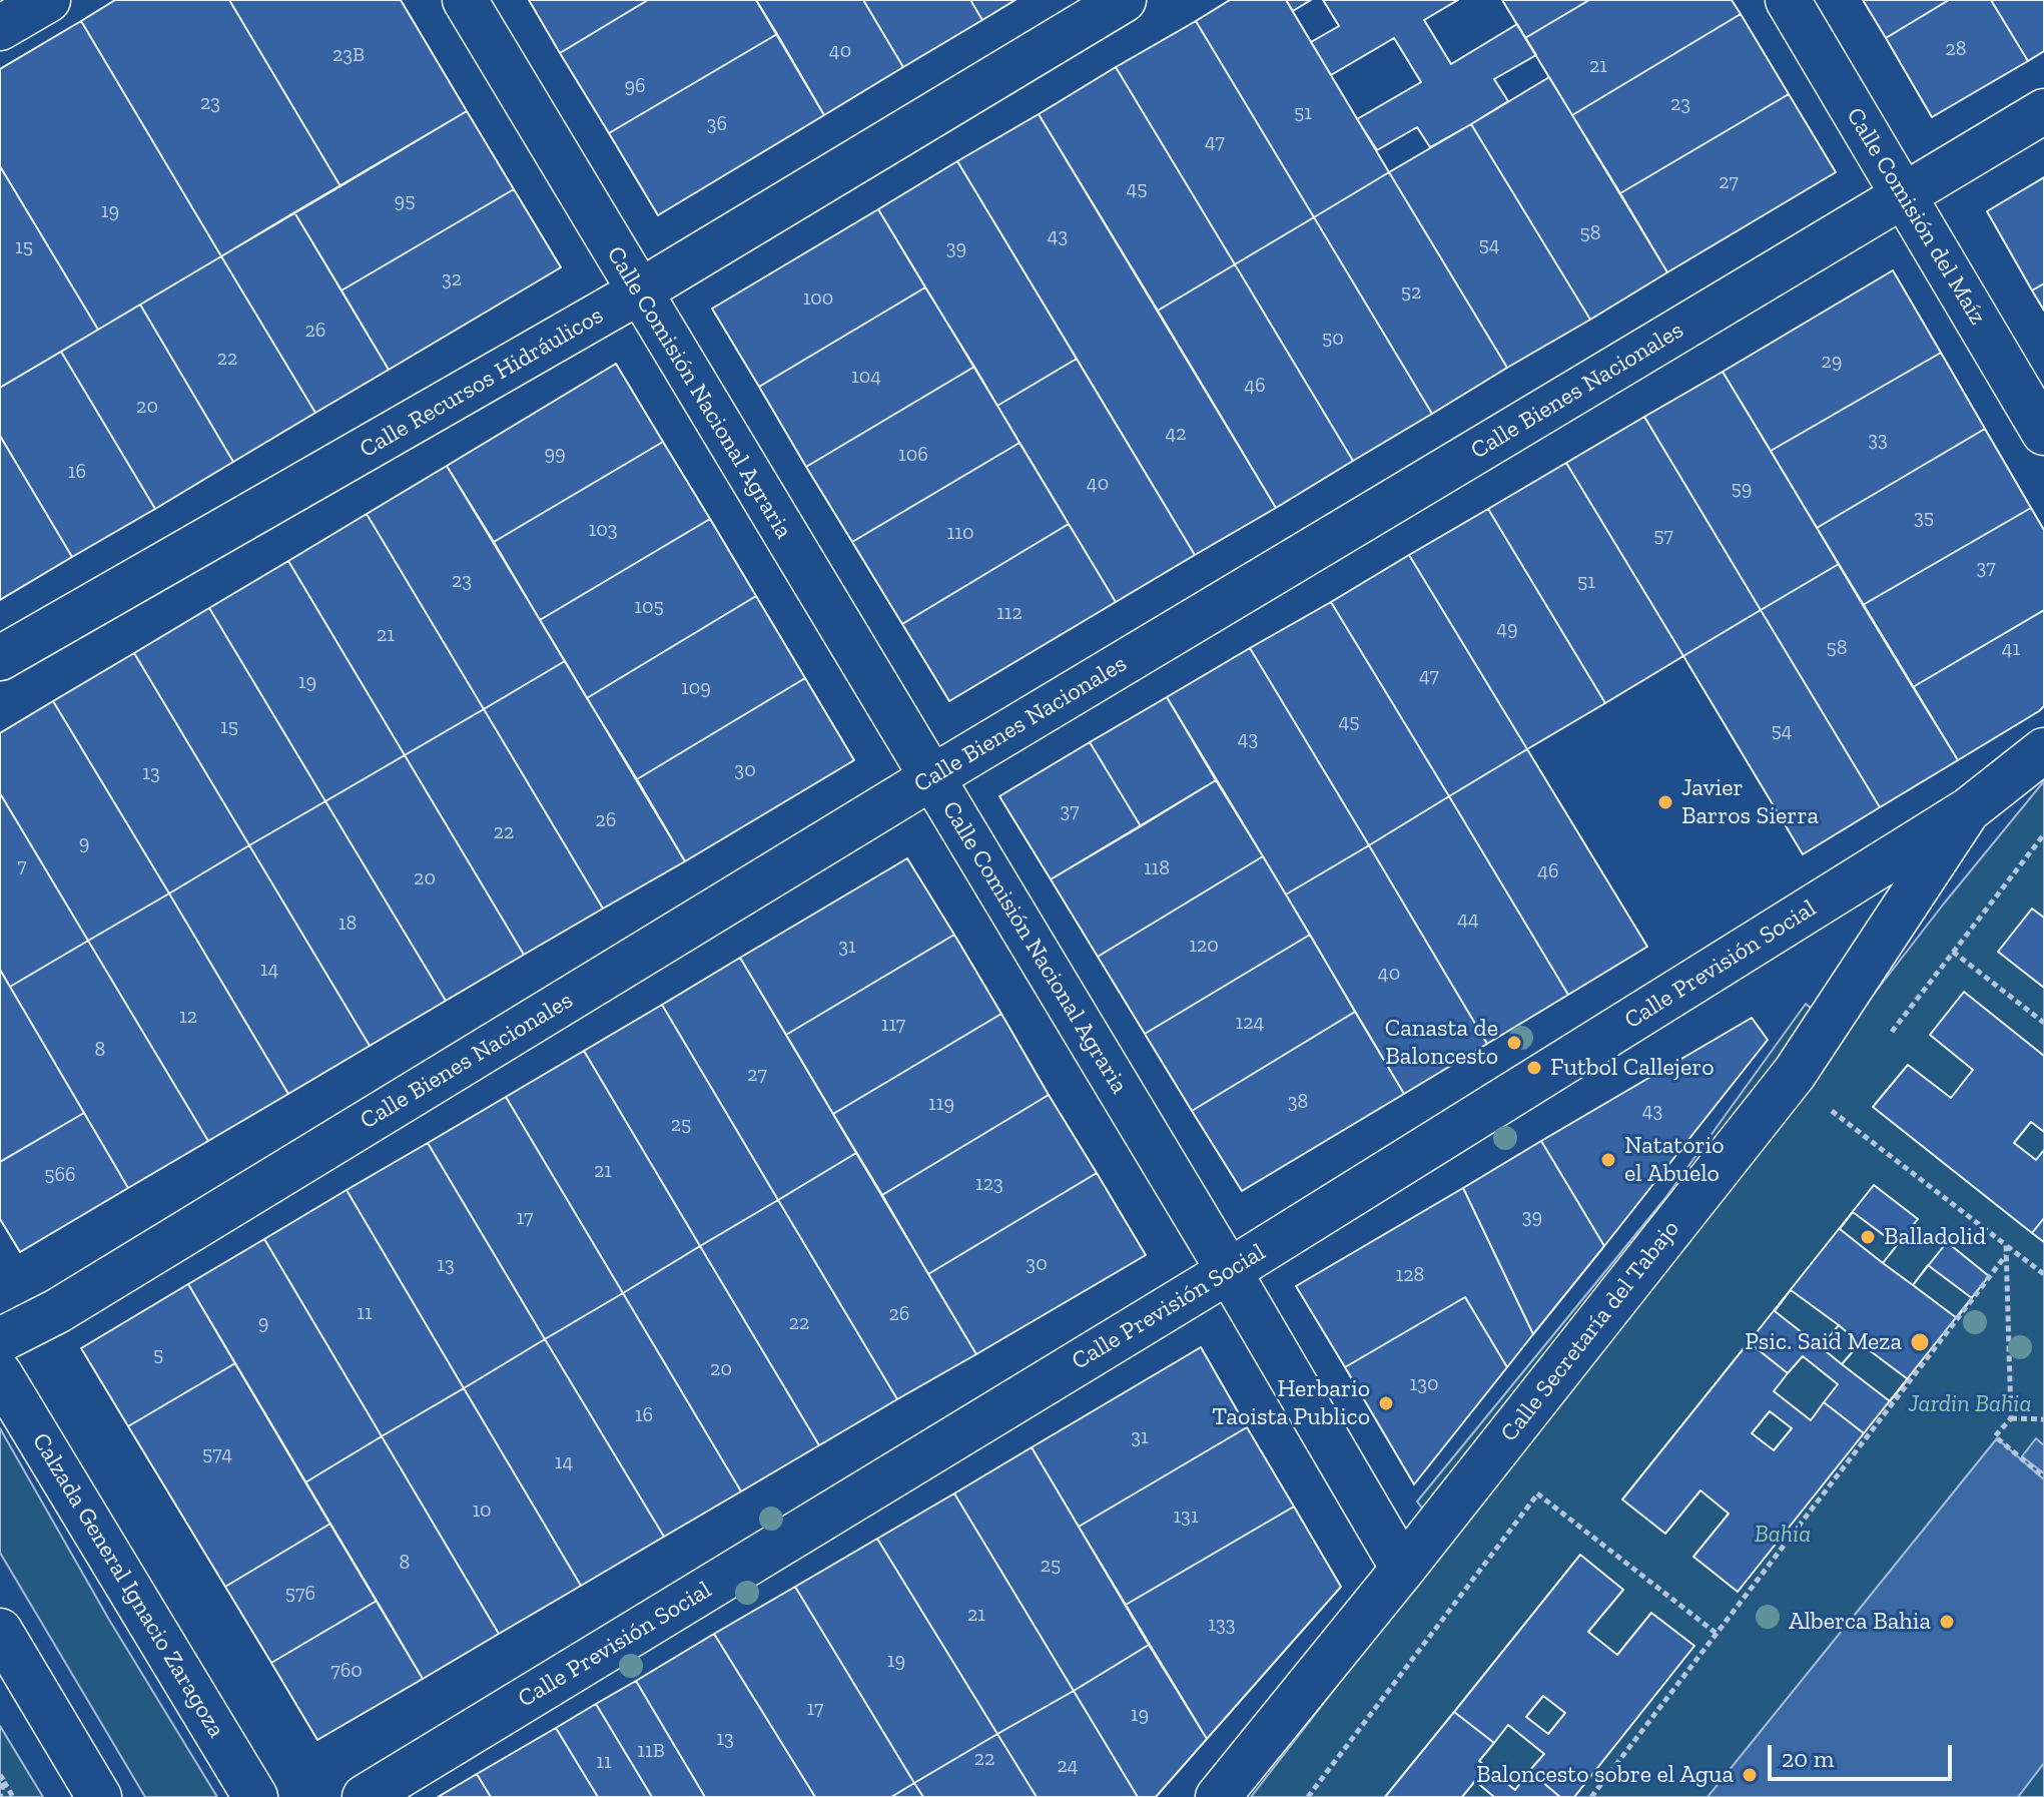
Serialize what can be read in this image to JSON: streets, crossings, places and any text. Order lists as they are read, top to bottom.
{
  "streets": {
    "street": [
      "Calle Comisión del Maíz",
      "Calle Recursos Hidráulicos",
      "Calle Bienes Nacionales",
      "Calle Comisión Nacional Agraria",
      "Calle Previsión Social",
      "Calle Secretaría del Tabajo",
      "Calzada General Ignacio Zaragoza"
    ]
  },
  "crossings": [
    ["Calle Comisión del Maíz", "Calle Bienes Nacionales"],
    ["Calle Recursos Hidráulicos", "Calle Comisión Nacional Agraria"],
    ["Calle Bienes Nacionales", "Calle Comisión Nacional Agraria"],
    ["Calle Comisión Nacional Agraria", "Calle Previsión Social"],
    ["Calle Comisión Nacional Agraria", "Calle Secretaría del Tabajo"],
    ["Calle Previsión Social", "Calle Secretaría del Tabajo"]
  ],
  "parks": ["Jardin Bahia", "Bahia"],
  "places": [
    "Javier Barros Sierra",
    "Canasta de Baloncesto",
    "Futbol Callejero",
    "Natatorio el Abuelo",
    "Balladolid",
    "Psic. Said Meza",
    "Herbario Taoista Publico",
    "Alberca Bahia",
    "Baloncesto sobre el Agua"
  ],
  "house_numbers": [
    "28",
    "40",
    "23B",
    "21",
    "96",
    "23",
    "23",
    "51",
    "36",
    "47",
    "27",
    "45",
    "95",
    "19",
    "58",
    "43",
    "54",
    "15",
    "39",
    "32",
    "52",
    "100",
    "26",
    "50",
    "22",
    "29",
    "104",
    "46",
    "20",
    "42",
    "33",
    "99",
    "106",
    "16",
    "40",
    "59",
    "35",
    "103",
    "110",
    "57",
    "37",
    "23",
    "51",
    "105",
    "112",
    "49",
    "21",
    "58",
    "41",
    "47",
    "19",
    "109",
    "45",
    "15",
    "54",
    "43",
    "30",
    "13",
    "37",
    "26",
    "22",
    "9",
    "7",
    "118",
    "46",
    "20",
    "44",
    "18",
    "120",
    "31",
    "14",
    "40",
    "12",
    "124",
    "117",
    "8",
    "27",
    "38",
    "119",
    "43",
    "25",
    "21",
    "566",
    "123",
    "39",
    "17",
    "30",
    "13",
    "128",
    "11",
    "26",
    "9",
    "22",
    "5",
    "20",
    "130",
    "16",
    "31",
    "574",
    "14",
    "10",
    "131",
    "8",
    "25",
    "576",
    "21",
    "133",
    "19",
    "760",
    "17",
    "19",
    "13",
    "11B",
    "22",
    "11",
    "24"
  ],
  "scale_bar": "20 m"
}
